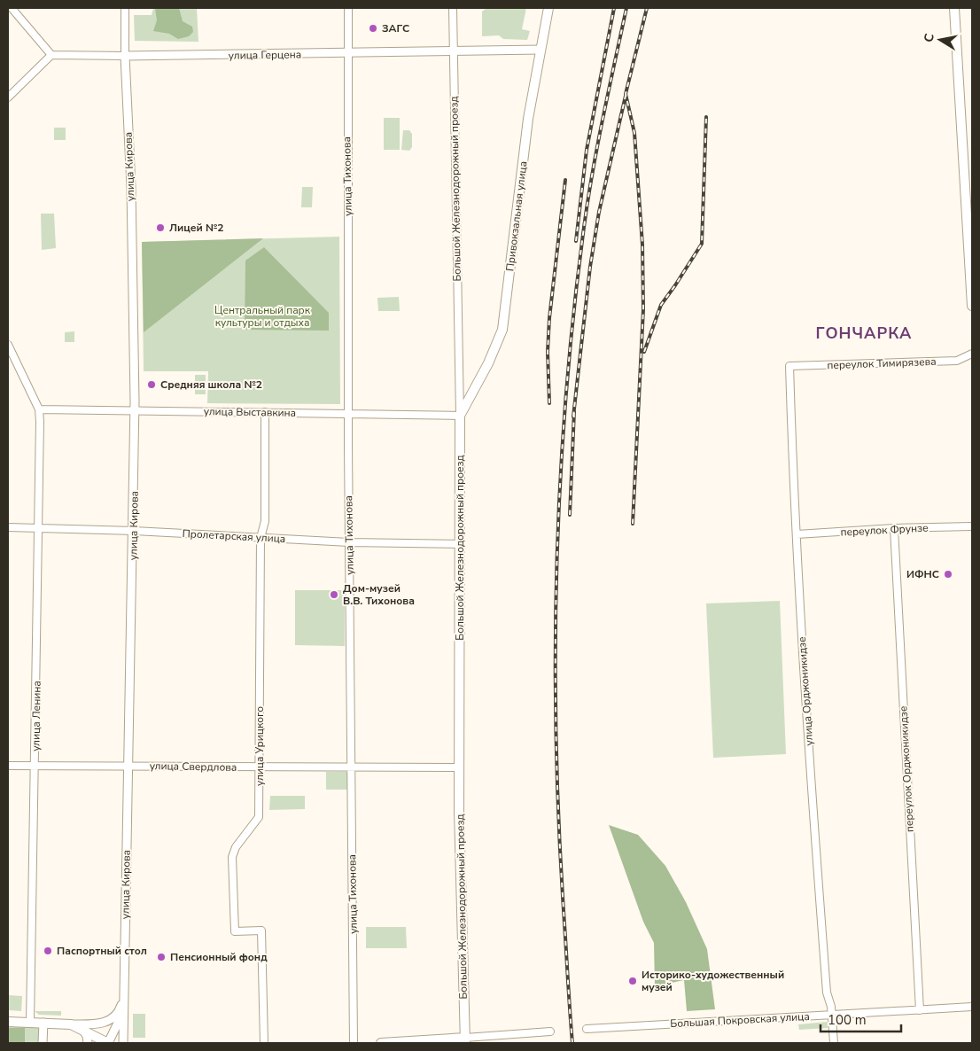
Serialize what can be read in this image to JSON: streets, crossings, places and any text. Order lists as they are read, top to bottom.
{
  "streets": {
    "main road": ["Большой Железнодорожный проезд", "Привокзальная улица"],
    "street": [
      "улица Герцена",
      "улица Кирова",
      "улица Тихонова",
      "переулок Тимирязева",
      "улица Выставкина",
      "переулок Фрунзе",
      "Пролетарская улица",
      "улица Орджоникидзе",
      "улица Ленина",
      "улица Урицкого",
      "улица Свердлова",
      "переулок Орджоникидзе",
      "Большая Покровская улица"
    ]
  },
  "crossings": [
    ["улица Герцена", "улица Кирова"],
    ["улица Герцена", "улица Тихонова"],
    ["улица Герцена", "Большой Железнодорожный проезд"],
    ["улица Герцена", "Привокзальная улица"],
    ["улица Кирова", "улица Выставкина"],
    ["улица Кирова", "Пролетарская улица"],
    ["улица Кирова", "улица Свердлова"],
    ["улица Тихонова", "улица Выставкина"],
    ["улица Тихонова", "Пролетарская улица"],
    ["улица Тихонова", "улица Свердлова"],
    ["Большой Железнодорожный проезд", "Привокзальная улица"],
    ["Большой Железнодорожный проезд", "улица Выставкина"],
    ["Большой Железнодорожный проезд", "Пролетарская улица"],
    ["Большой Железнодорожный проезд", "улица Свердлова"],
    ["Привокзальная улица", "улица Выставкина"],
    ["переулок Тимирязева", "улица Орджоникидзе"],
    ["улица Выставкина", "улица Ленина"],
    ["улица Выставкина", "улица Урицкого"],
    ["переулок Фрунзе", "улица Орджоникидзе"],
    ["переулок Фрунзе", "переулок Орджоникидзе"],
    ["Пролетарская улица", "улица Ленина"],
    ["Пролетарская улица", "улица Урицкого"],
    ["улица Орджоникидзе", "Большая Покровская улица"],
    ["улица Ленина", "улица Свердлова"],
    ["улица Урицкого", "улица Свердлова"],
    ["переулок Орджоникидзе", "Большая Покровская улица"]
  ],
  "districts": ["ГОНЧАРКА"],
  "parks": ["Центральный парк культуры и отдыха"],
  "places": [
    "ЗАГС",
    "Лицей №2",
    "Средняя школа №2",
    "ИФНС",
    "Дом-музей В.В. Тихонова",
    "Паспортный стол",
    "Пенсионный фонд",
    "Историко-художественный музей"
  ],
  "scale_bar": "100 m",
  "north": "left"
}
